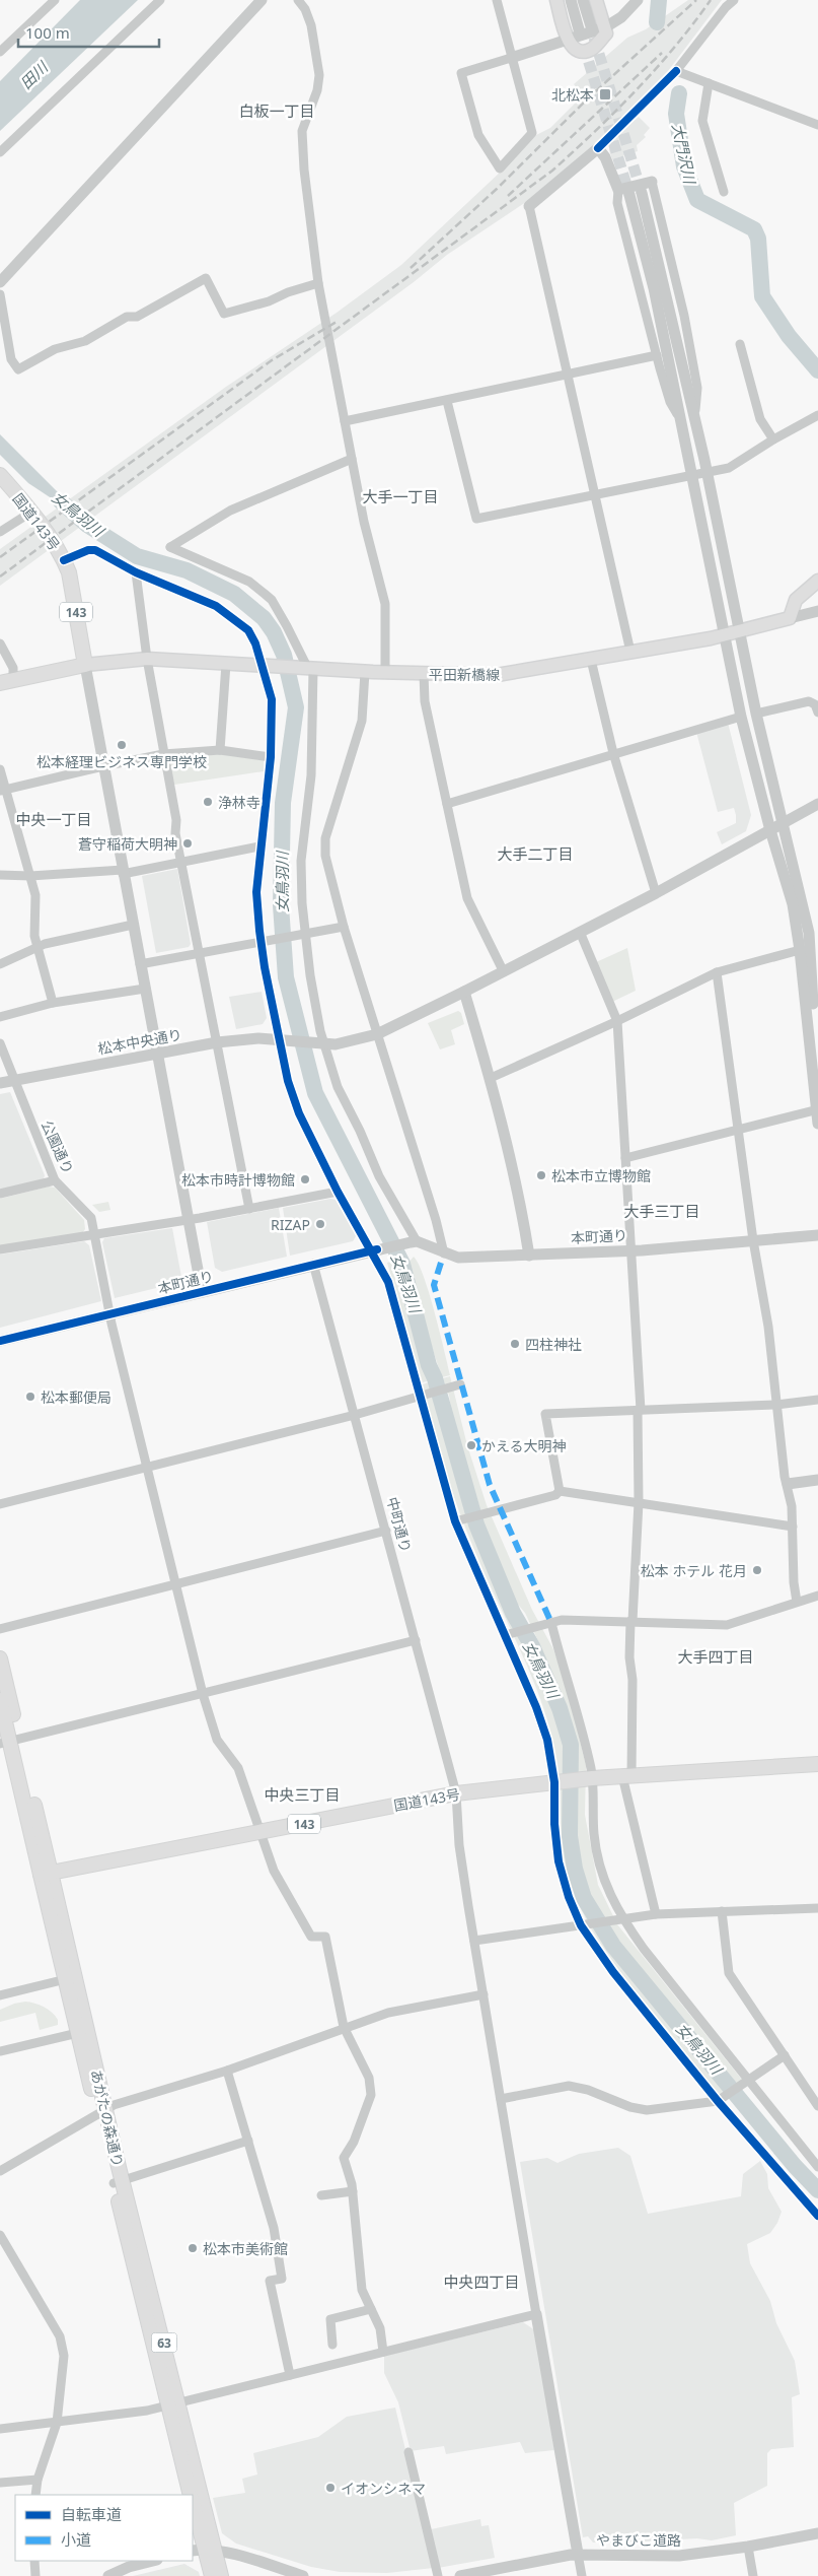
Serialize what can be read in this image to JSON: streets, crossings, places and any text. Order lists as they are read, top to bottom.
{
  "streets": {
    "main road": [
      "国道143号",
      "143",
      "平田新橋線",
      "あがたの森通り",
      "63"
    ],
    "street": [
      "松本中央通り",
      "公園通り",
      "本町通り",
      "中町通り",
      "やまびこ道路"
    ]
  },
  "crossings": [
    ["国道143号", "平田新橋線"],
    ["国道143号", "公園通り"],
    ["国道143号", "中町通り"],
    ["国道143号", "あがたの森通り"],
    ["松本中央通り", "公園通り"],
    ["公園通り", "本町通り"],
    ["本町通り", "中町通り"]
  ],
  "districts": [
    "白板一丁目",
    "大手一丁目",
    "中央一丁目",
    "大手二丁目",
    "大手三丁目",
    "大手四丁目",
    "中央三丁目",
    "中央四丁目"
  ],
  "water": ["田川", "大門沢川", "女鳥羽川"],
  "places": {
    "transit": ["北松本"],
    "other": [
      "松本経理ビジネス専門学校",
      "浄林寺",
      "蒼守稲荷大明神",
      "松本市立博物館",
      "松本市時計博物館",
      "RIZAP",
      "四柱神社",
      "松本郵便局",
      "かえる大明神",
      "松本 ホテル 花月",
      "松本市美術館",
      "イオンシネマ"
    ]
  },
  "legend": ["自転車道", "小道"],
  "scale_bar": "100 m"
}
